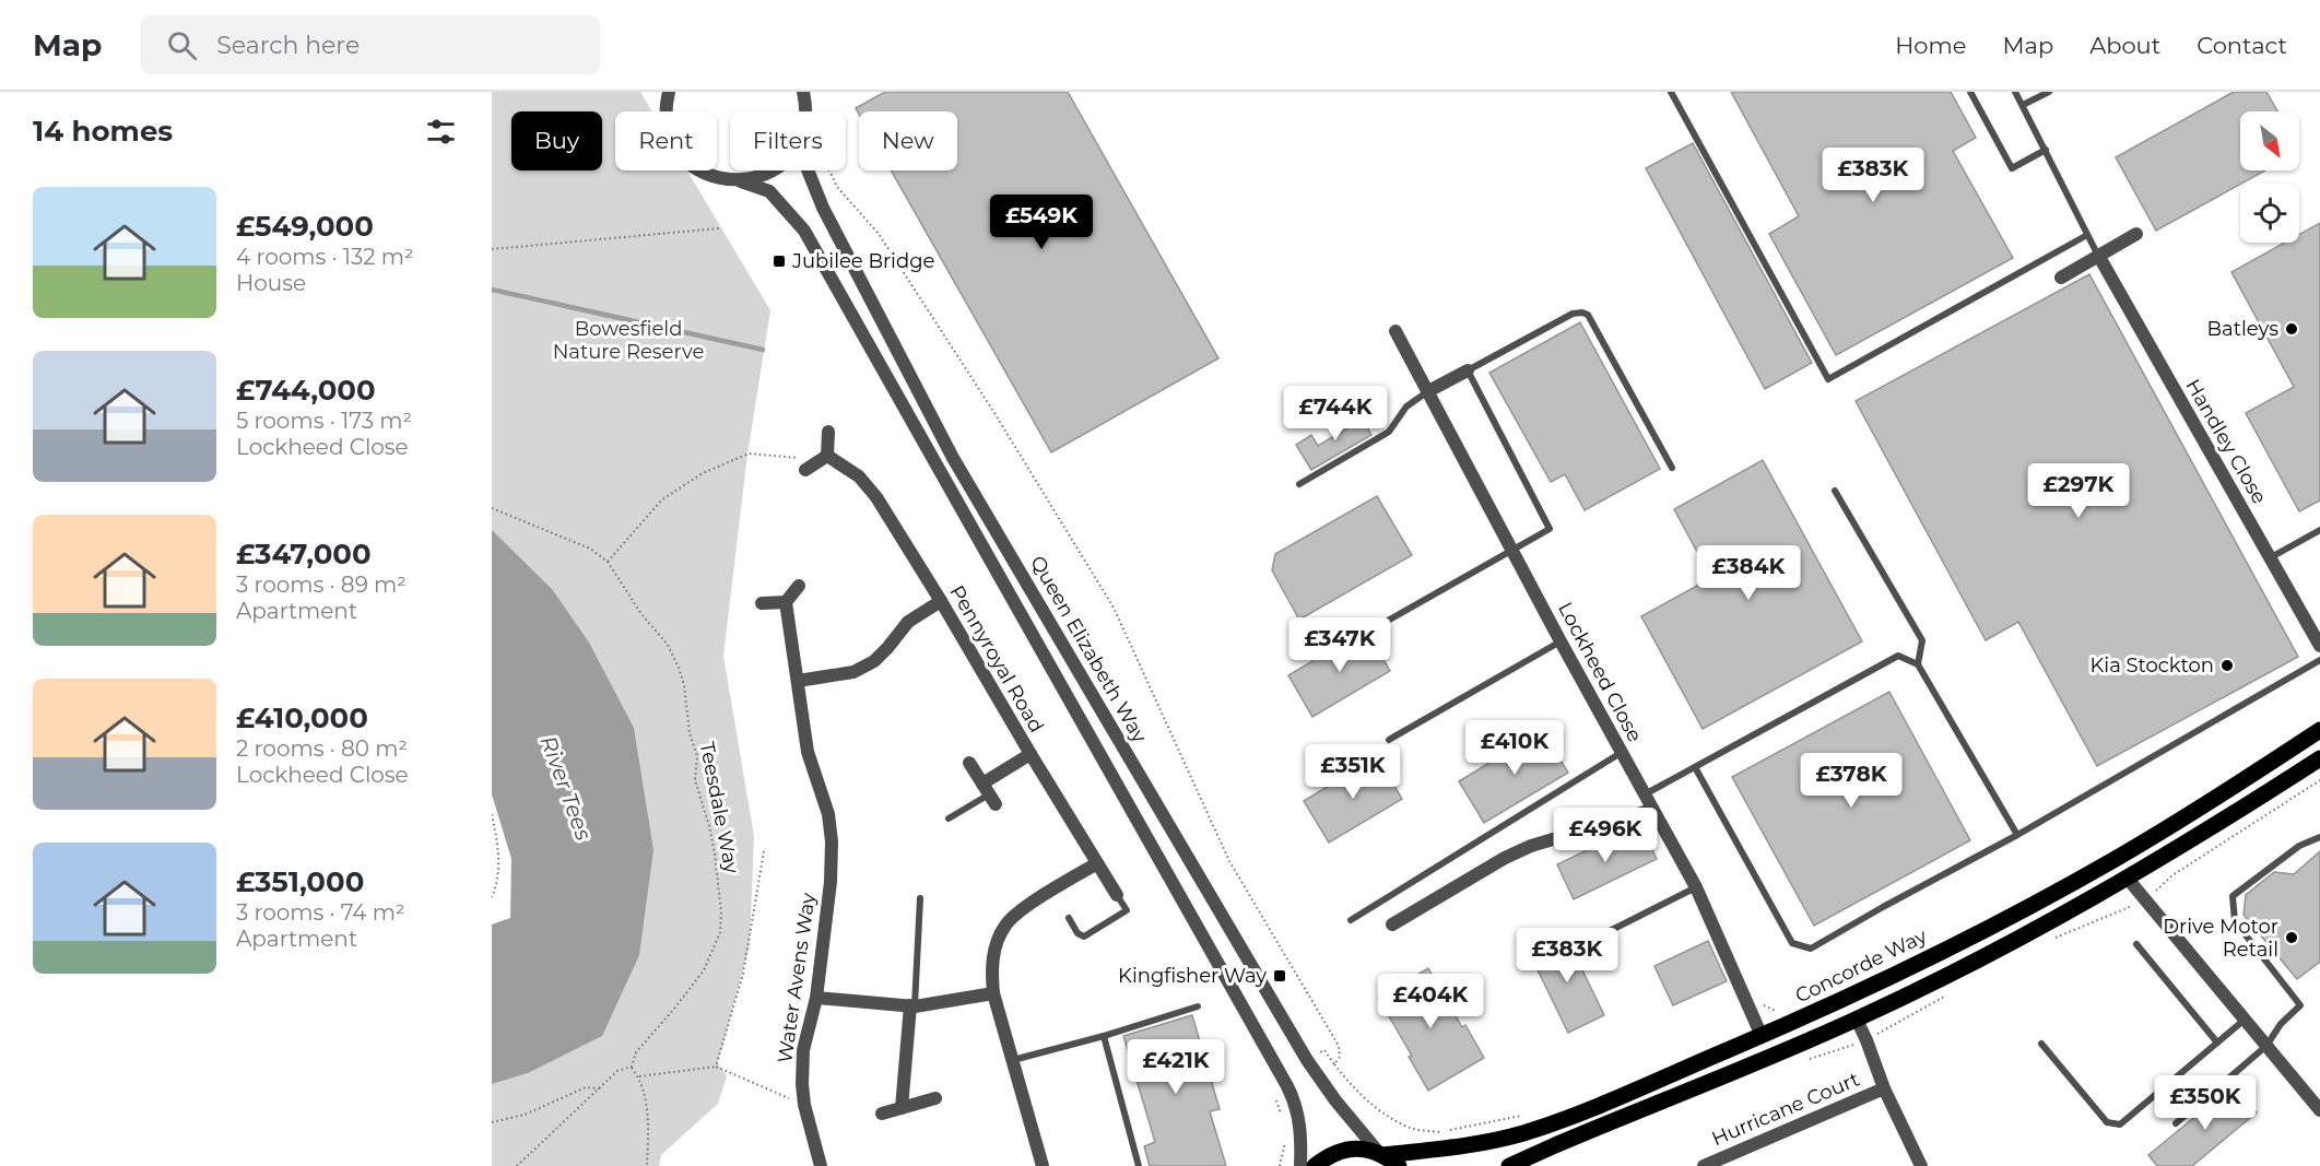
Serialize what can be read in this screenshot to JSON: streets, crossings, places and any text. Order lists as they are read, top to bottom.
{
  "streets": {
    "main road": ["Concorde Way"],
    "street": [
      "Handley Close",
      "Queen Elizabeth Way",
      "Pennyroyal Road",
      "Lockheed Close",
      "Water Avens Way",
      "Hurricane Court"
    ],
    "path": ["Teesdale Way"]
  },
  "crossings": [
    ["Queen Elizabeth Way", "Concorde Way"],
    ["Lockheed Close", "Concorde Way"]
  ],
  "water": ["River Tees"],
  "parks": ["Bowesfield Nature Reserve"],
  "places": {
    "transit": ["Jubilee Bridge", "Kingfisher Way"],
    "other": ["Batleys", "Kia Stockton", "Drive Motor Retail"]
  },
  "north": "bottom right",
  "page": {
    "header": "Map",
    "search": "Search here",
    "nav": [
      "Home",
      "Map",
      "About",
      "Contact"
    ],
    "heading": "14 homes",
    "chip": [
      "Buy",
      "Rent",
      "Filters",
      "New"
    ],
    "price": [
      "£383K",
      "£549K",
      "£744K",
      "£297K",
      "£384K",
      "£347K",
      "£410K",
      "£351K",
      "£378K",
      "£496K",
      "£383K",
      "£404K",
      "£421K",
      "£350K"
    ],
    "list": [
      {
        "name": "£549,000",
        "note": "4 rooms · 132 m² · House"
      },
      {
        "name": "£744,000",
        "note": "5 rooms · 173 m² · Lockheed Close"
      },
      {
        "name": "£347,000",
        "note": "3 rooms · 89 m² · Apartment"
      },
      {
        "name": "£410,000",
        "note": "2 rooms · 80 m² · Lockheed Close"
      },
      {
        "name": "£351,000",
        "note": "3 rooms · 74 m² · Apartment"
      }
    ]
  }
}
